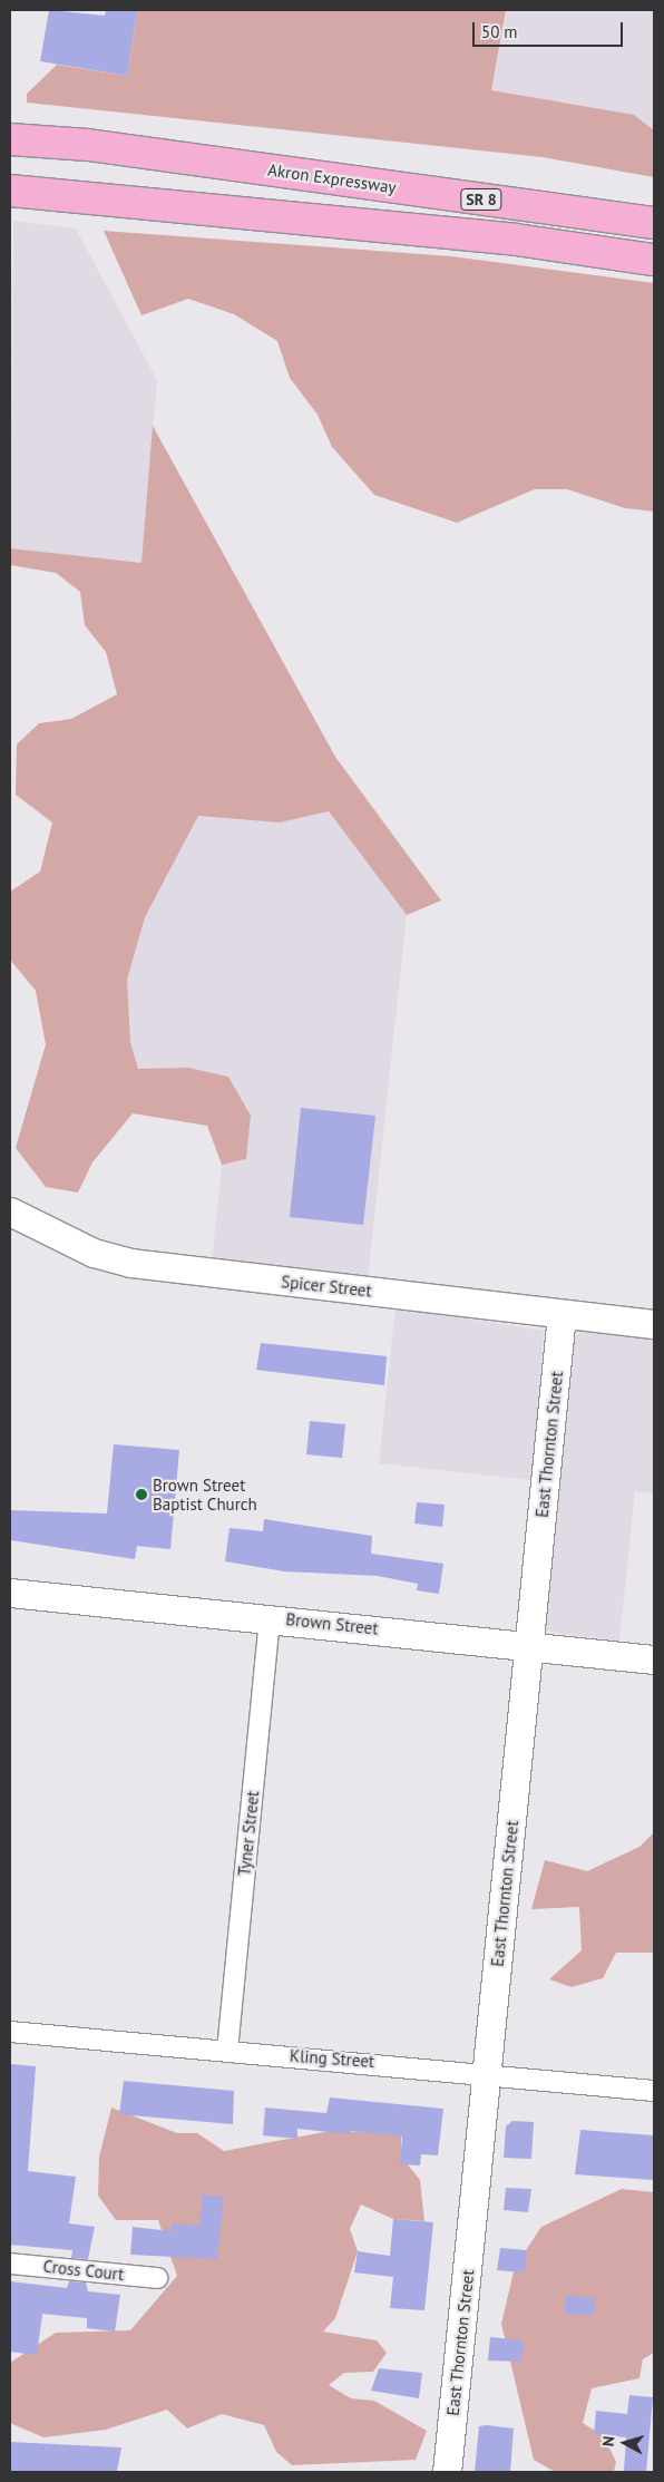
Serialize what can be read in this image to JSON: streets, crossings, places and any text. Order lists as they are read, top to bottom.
{
  "streets": {
    "highway": ["Akron Expressway", "SR 8"],
    "main road": ["Spicer Street", "East Thornton Street", "Brown Street"],
    "street": ["Tyner Street", "Kling Street", "Cross Court"]
  },
  "crossings": [
    ["Spicer Street", "East Thornton Street"],
    ["East Thornton Street", "Brown Street"],
    ["East Thornton Street", "Kling Street"],
    ["Brown Street", "Tyner Street"],
    ["Tyner Street", "Kling Street"]
  ],
  "places": ["Brown Street Baptist Church"],
  "scale_bar": "50 m",
  "north": "left"
}
